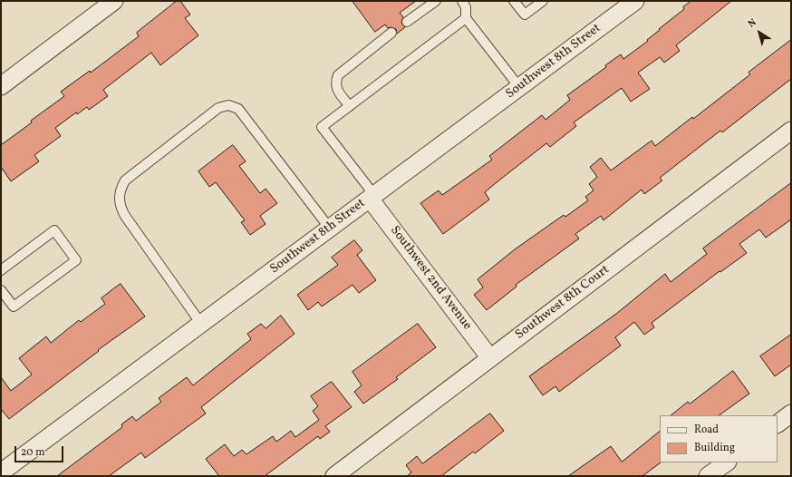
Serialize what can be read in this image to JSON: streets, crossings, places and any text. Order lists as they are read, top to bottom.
{
  "streets": {
    "street": ["Southwest 8th Street", "Southwest 2nd Avenue", "Southwest 8th Court"]
  },
  "crossings": [
    ["Southwest 8th Street", "Southwest 2nd Avenue"],
    ["Southwest 2nd Avenue", "Southwest 8th Court"]
  ],
  "legend": ["Road", "Building"],
  "scale_bar": "20 m",
  "north": "top left"
}
